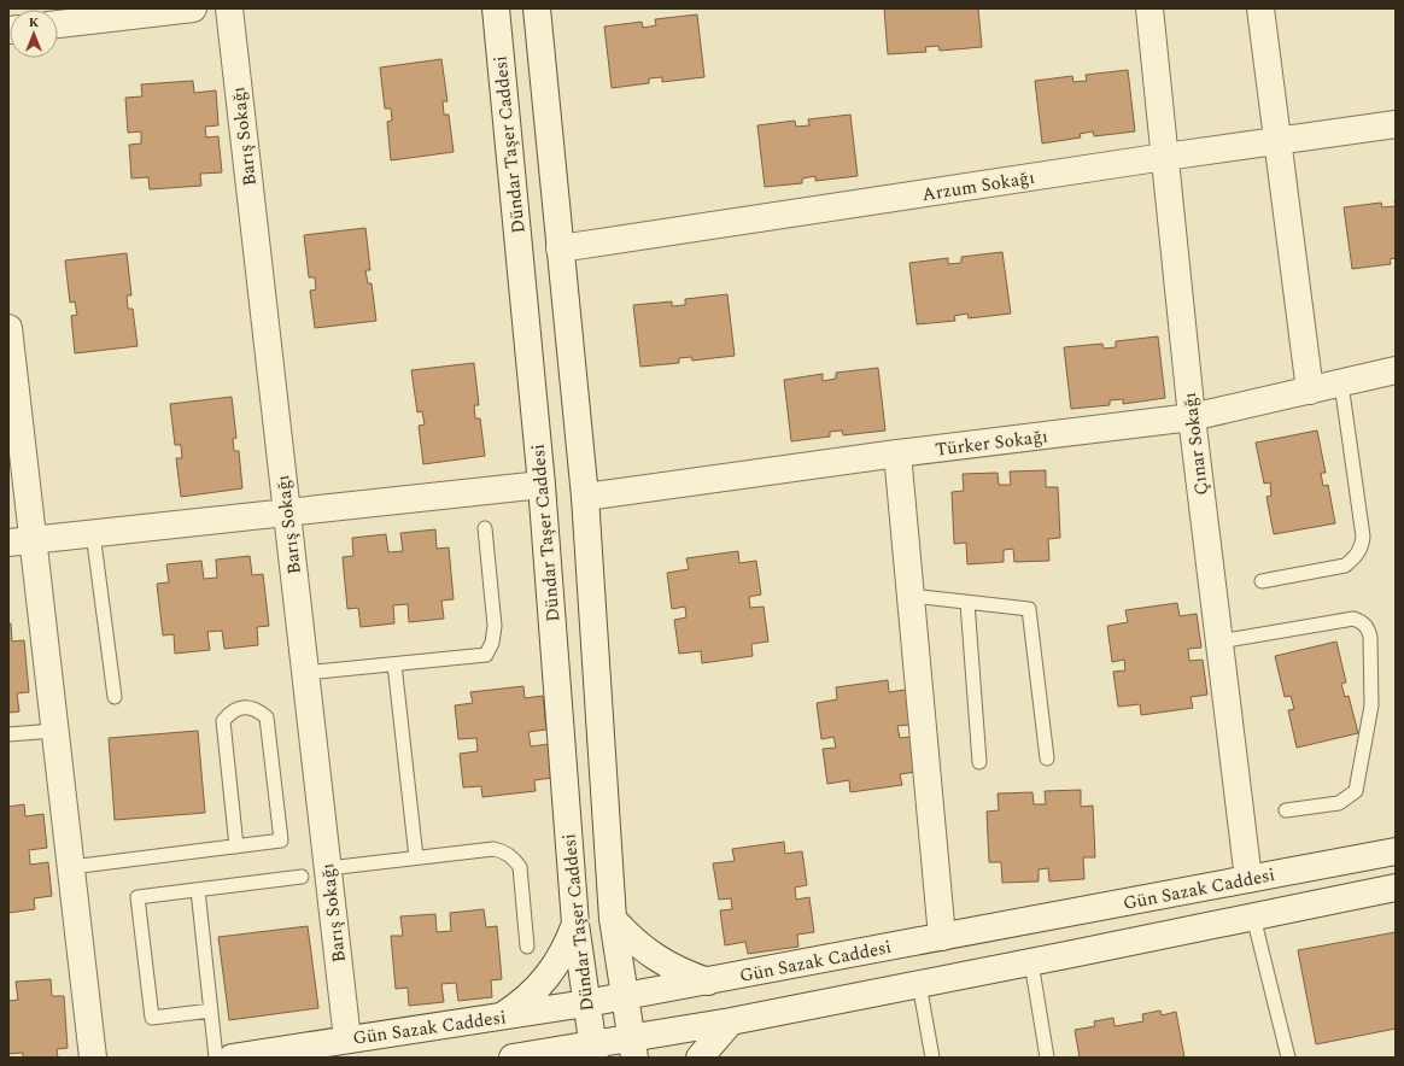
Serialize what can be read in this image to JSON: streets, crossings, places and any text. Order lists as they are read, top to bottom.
{
  "streets": {
    "street": [
      "Barış Sokağı",
      "Dündar Taşer Caddesi",
      "Arzum Sokağı",
      "Türker Sokağı",
      "Çınar Sokağı",
      "Gün Sazak Caddesi"
    ]
  },
  "crossings": [
    ["Barış Sokağı", "Gün Sazak Caddesi"],
    ["Dündar Taşer Caddesi", "Arzum Sokağı"],
    ["Dündar Taşer Caddesi", "Türker Sokağı"],
    ["Dündar Taşer Caddesi", "Gün Sazak Caddesi"],
    ["Arzum Sokağı", "Çınar Sokağı"],
    ["Türker Sokağı", "Çınar Sokağı"],
    ["Çınar Sokağı", "Gün Sazak Caddesi"]
  ],
  "north": "top"
}
